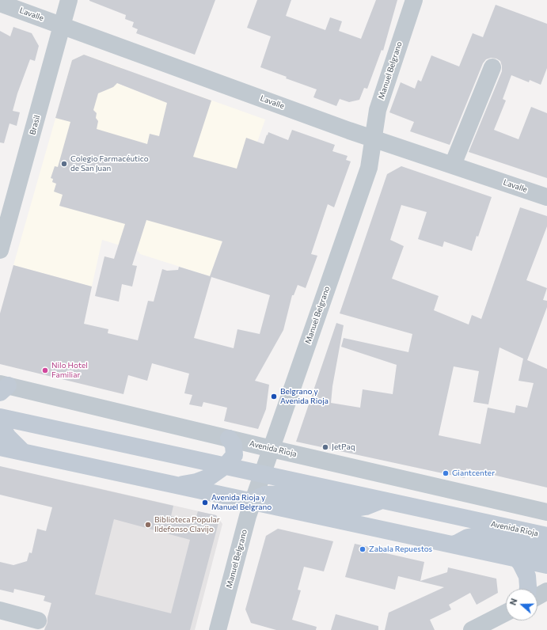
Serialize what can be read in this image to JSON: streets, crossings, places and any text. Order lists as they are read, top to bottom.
{
  "streets": {
    "main road": ["Avenida Rioja"],
    "street": ["Lavalle", "Manuel Belgrano", "Brasil"]
  },
  "crossings": [
    ["Lavalle", "Manuel Belgrano"],
    ["Lavalle", "Brasil"],
    ["Manuel Belgrano", "Avenida Rioja"]
  ],
  "places": [
    "Colegio Farmacéutico de San Juan",
    "Nilo Hotel Familiar",
    "Belgrano y Avenida Rioja",
    "JetPaq",
    "Giantcenter",
    "Avenida Rioja y Manuel Belgrano",
    "Biblioteca Popular Ildefonso Clavijo",
    "Zabala Repuestos"
  ],
  "north": "left"
}
